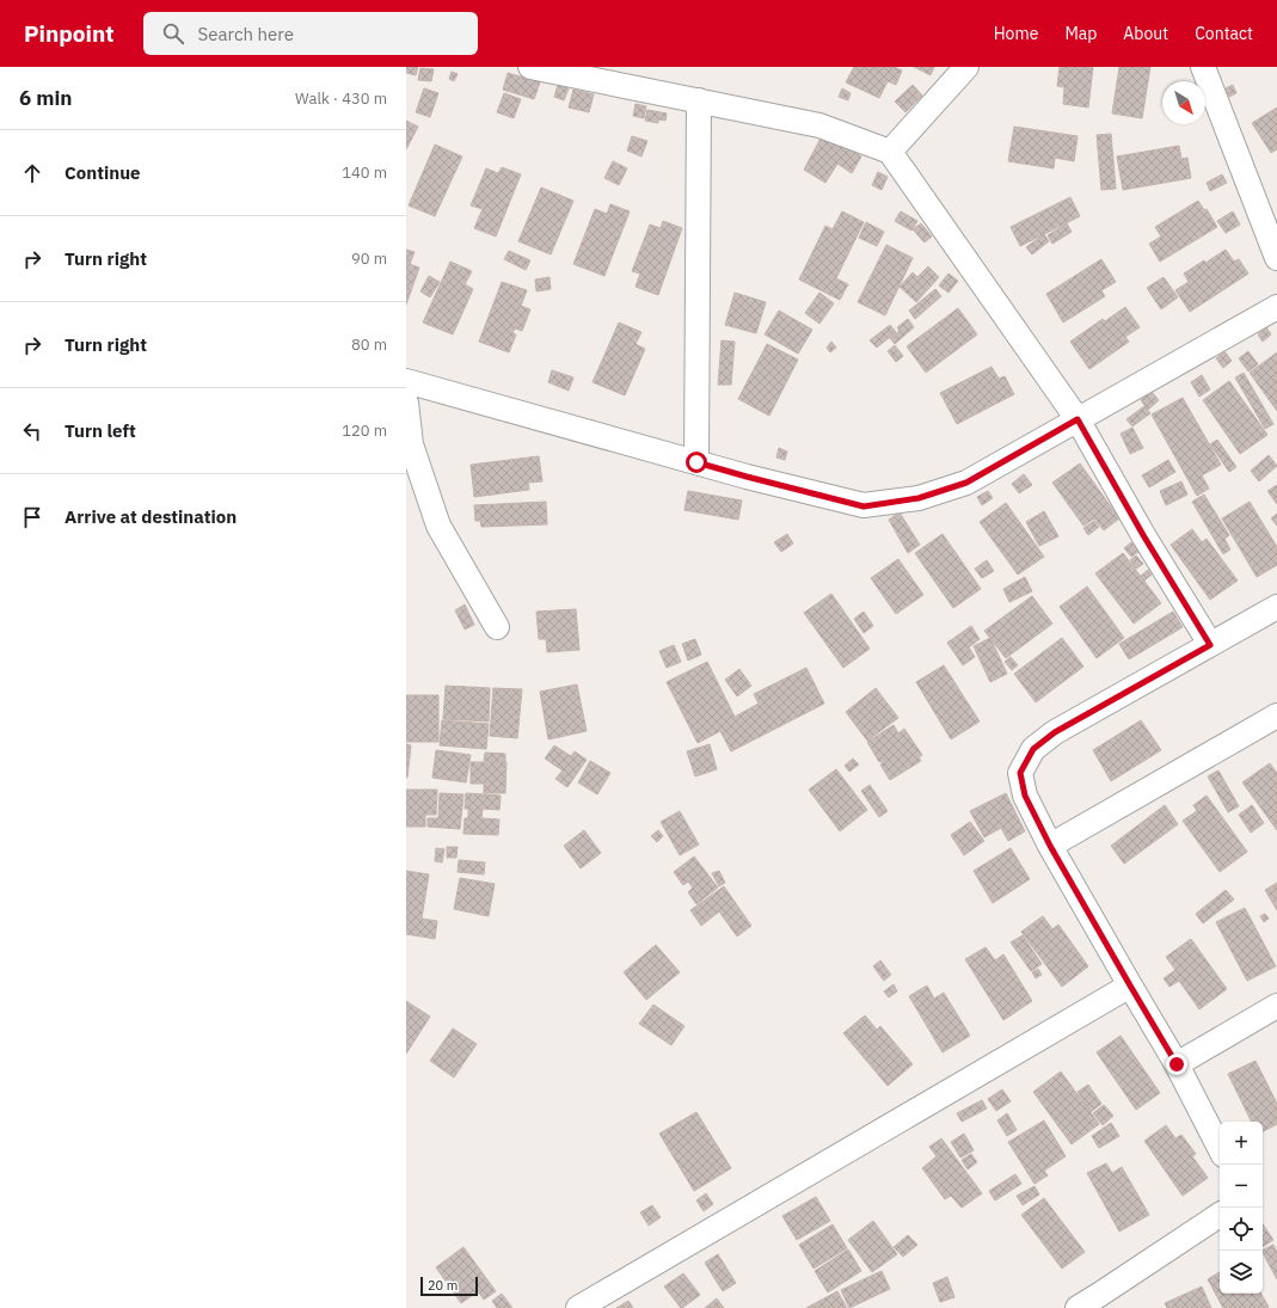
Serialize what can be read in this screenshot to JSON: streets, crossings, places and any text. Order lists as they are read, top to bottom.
{
  "scale_bar": "20 m",
  "north": "bottom right",
  "page": {
    "header": "Pinpoint",
    "search": "Search here",
    "nav": [
      "Home",
      "Map",
      "About",
      "Contact"
    ],
    "heading": ["6 min", "Walk · 430 m"],
    "list": [
      ["Continue", "140 m"],
      ["Turn right", "90 m"],
      ["Turn right", "80 m"],
      ["Turn left", "120 m"],
      "Arrive at destination"
    ],
    "map_buttons": ["+", "−"],
    "scale": "20 m"
  }
}
